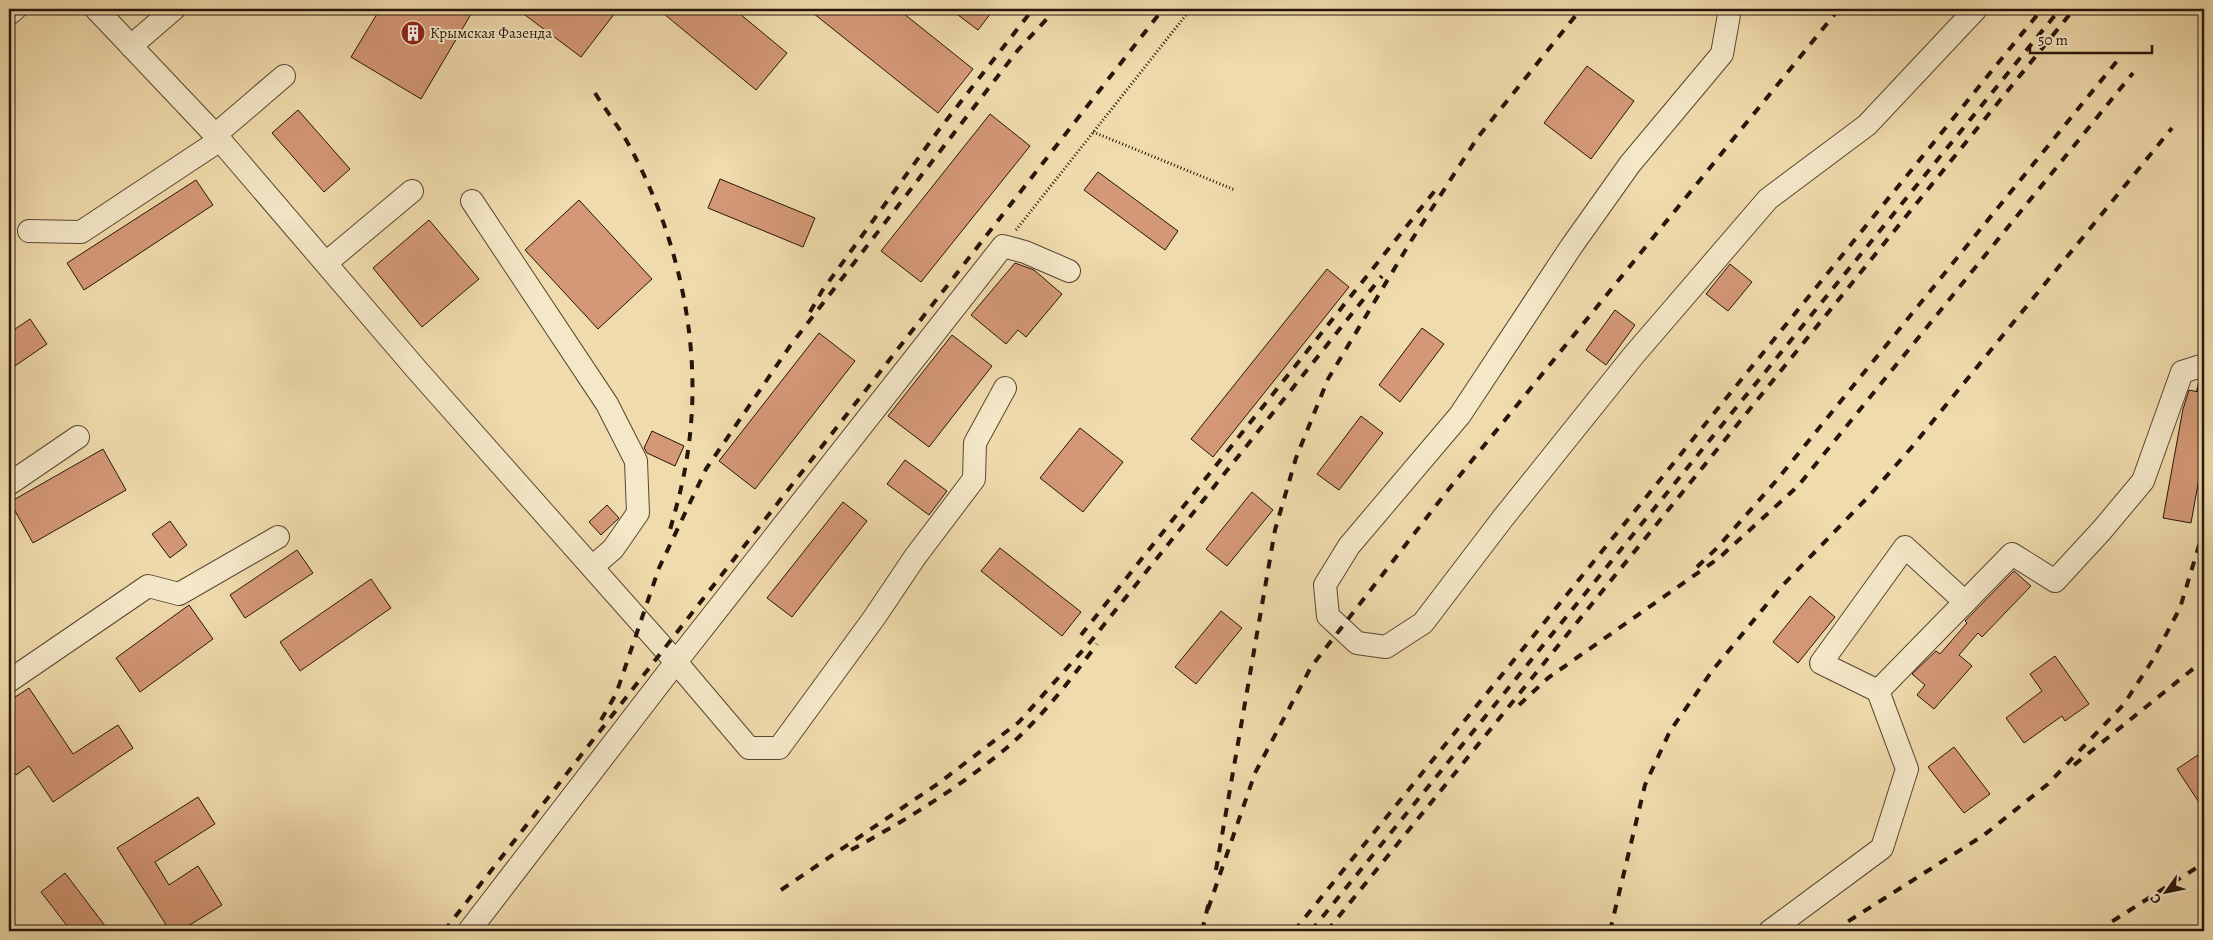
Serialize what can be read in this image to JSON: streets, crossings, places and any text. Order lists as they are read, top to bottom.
{
  "places": {
    "building": ["Крымская Фазенда"]
  },
  "scale_bar": "50 m",
  "north": "bottom left"
}
